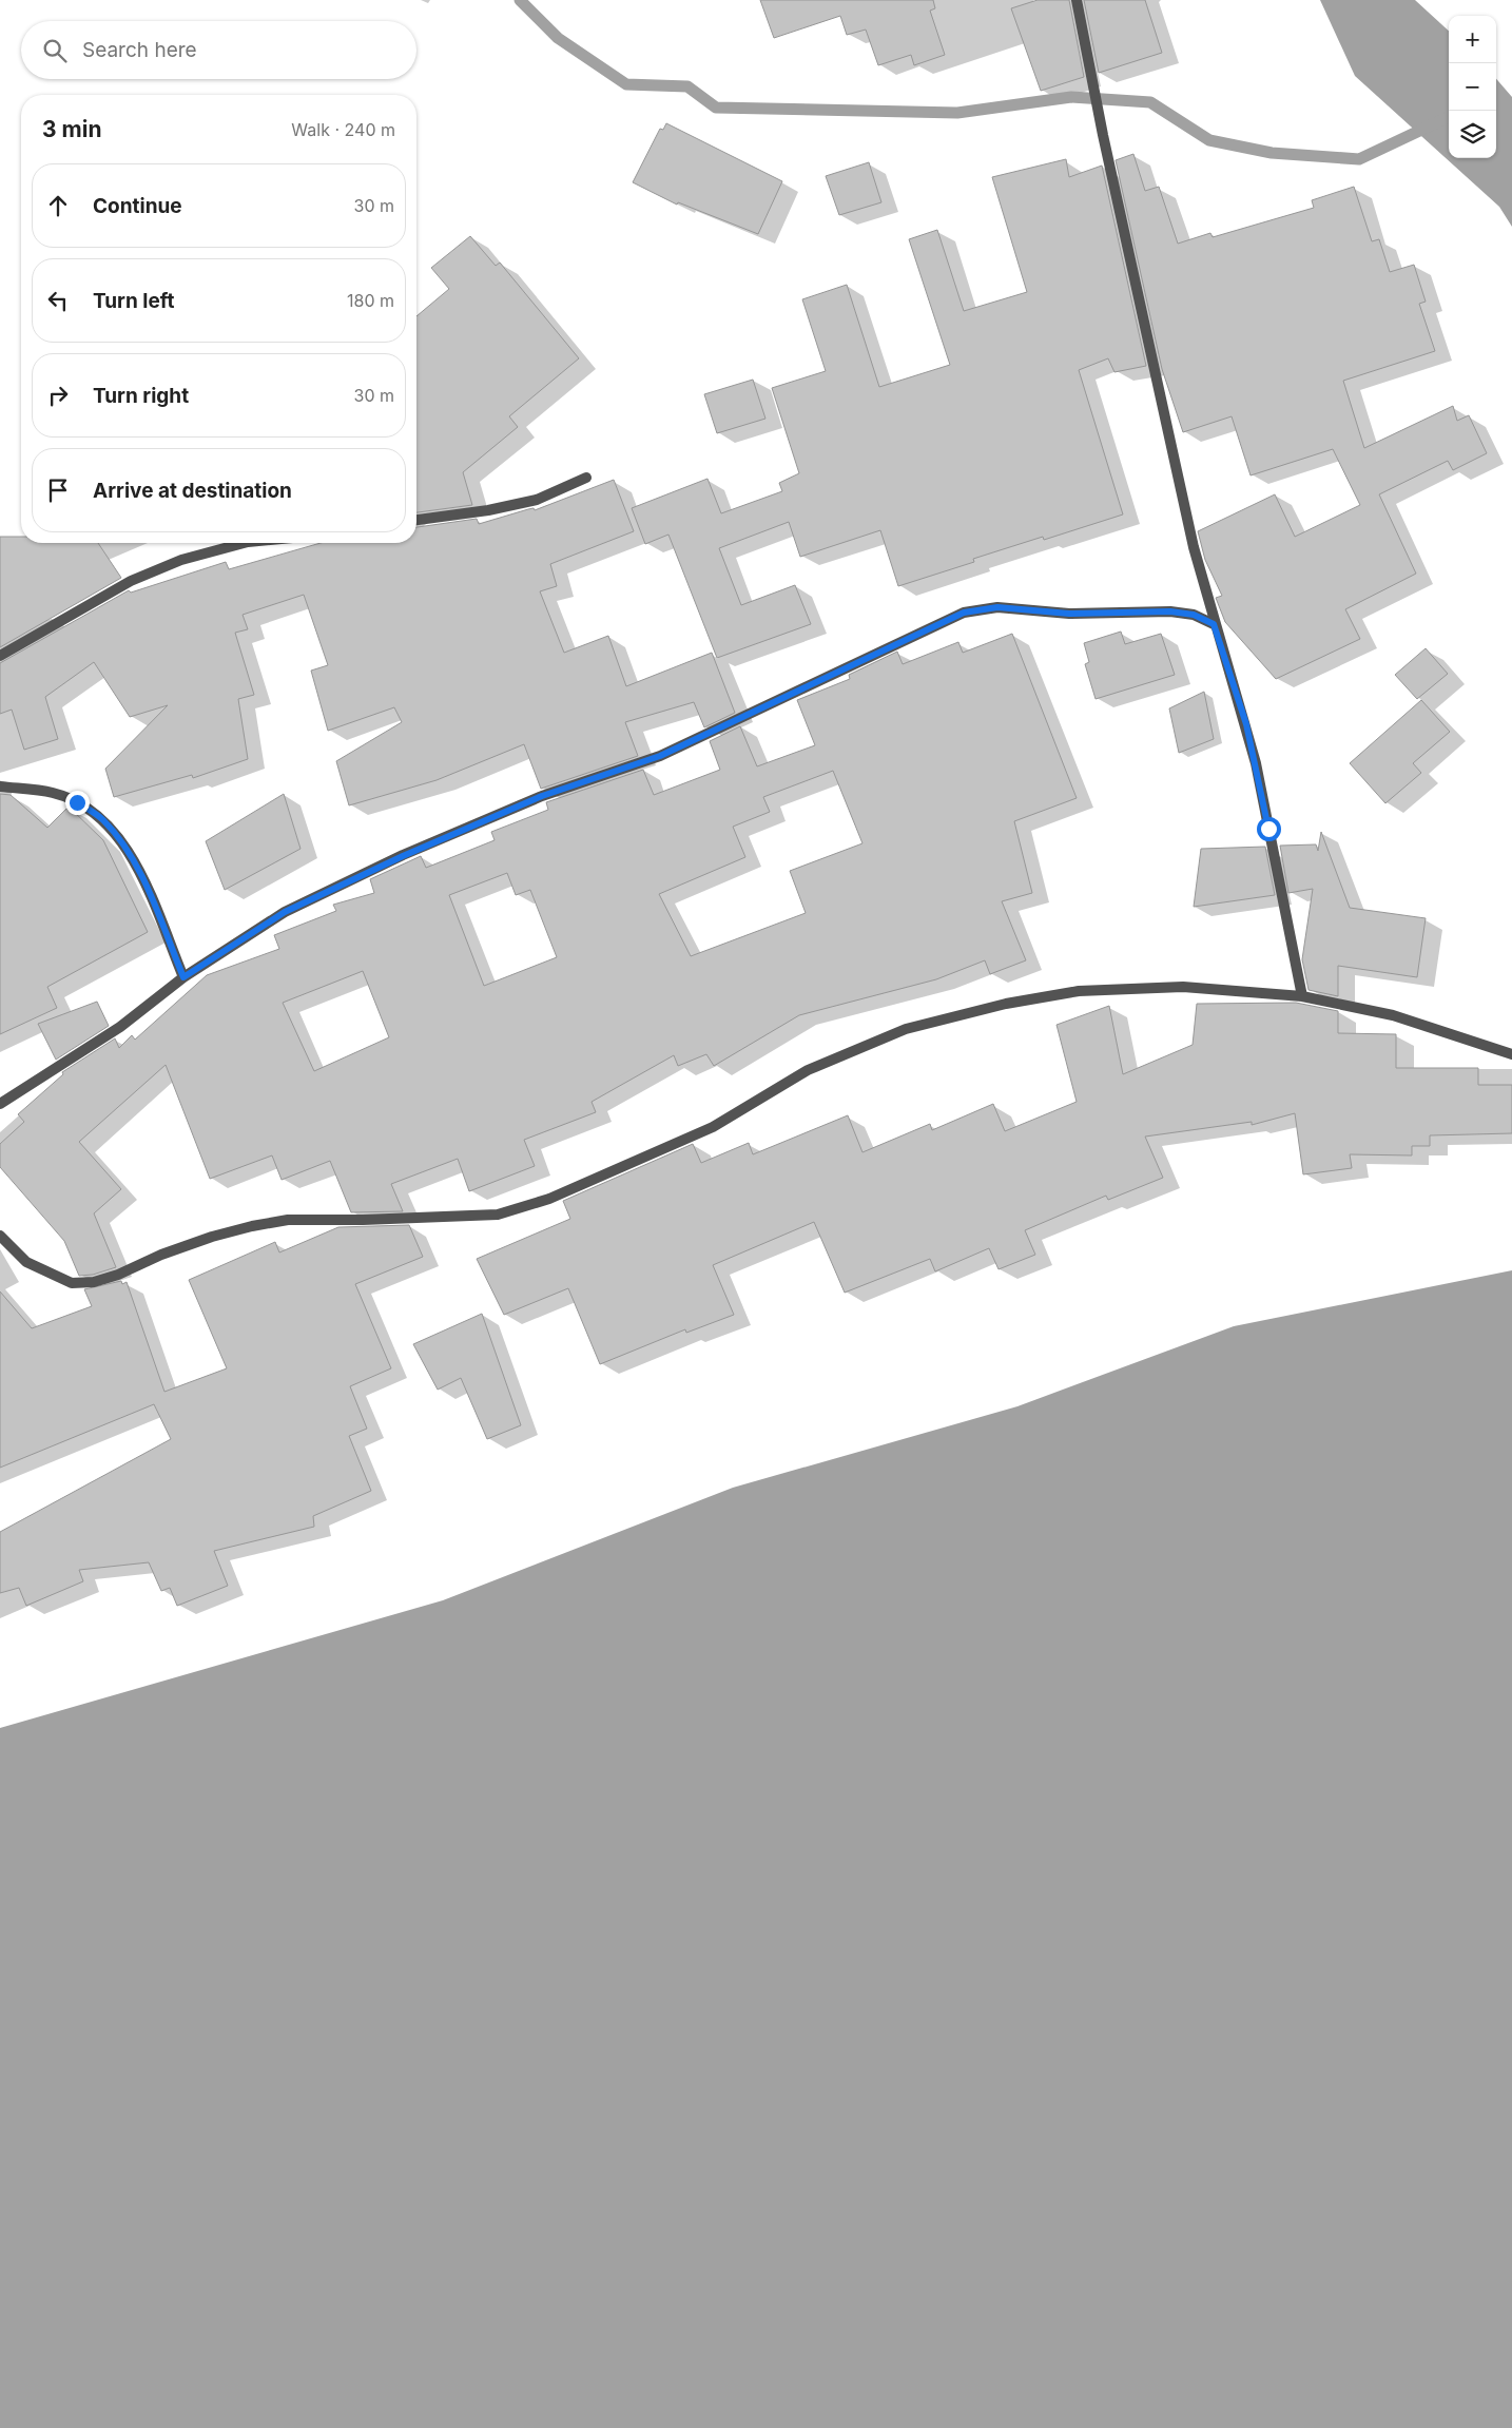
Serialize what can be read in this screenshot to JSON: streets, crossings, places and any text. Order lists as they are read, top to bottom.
{
  "page": {
    "map_buttons": ["+", "−"],
    "search": "Search here",
    "heading": ["3 min", "Walk · 240 m"],
    "list": [
      ["Continue", "30 m"],
      ["Turn left", "180 m"],
      ["Turn right", "30 m"],
      "Arrive at destination"
    ]
  }
}
